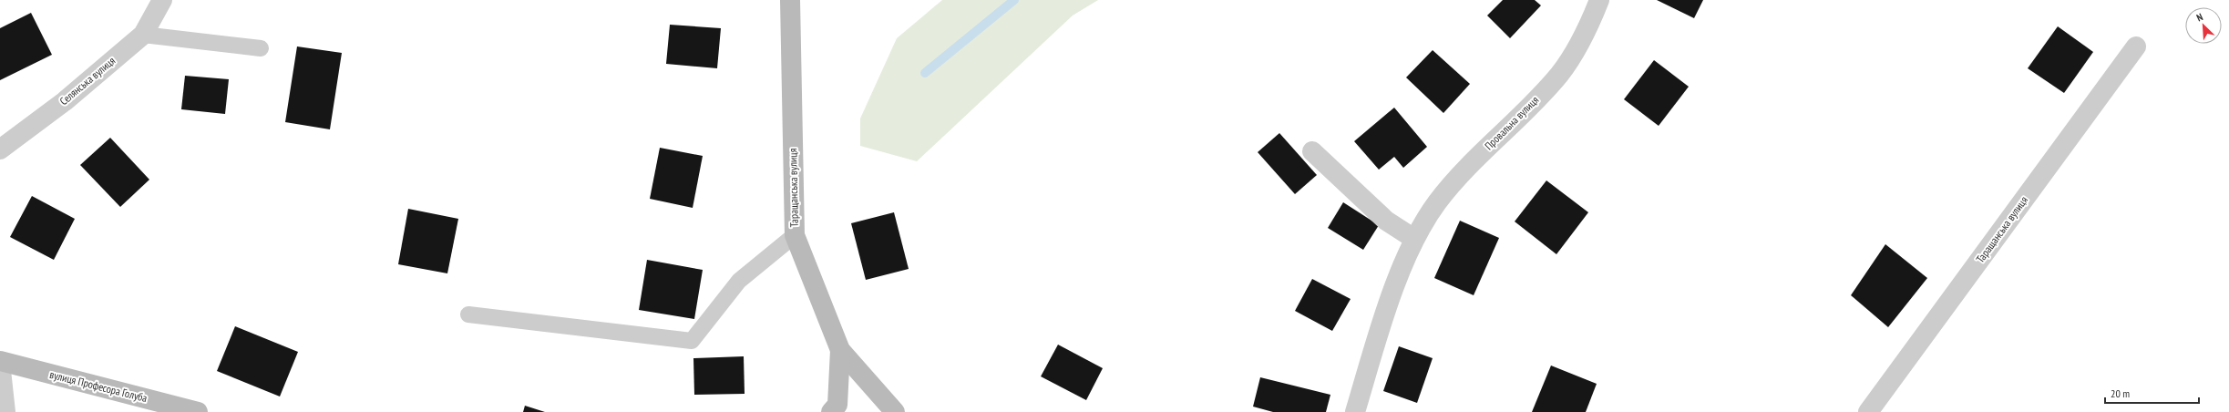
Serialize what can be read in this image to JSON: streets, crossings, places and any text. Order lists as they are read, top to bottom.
{
  "streets": {
    "street": [
      "Селянська вулиця",
      "Провальна вулиця",
      "Таращанська вулиця",
      "вулиця Професора Голуба"
    ]
  },
  "scale_bar": "20 m",
  "north": "top left"
}
